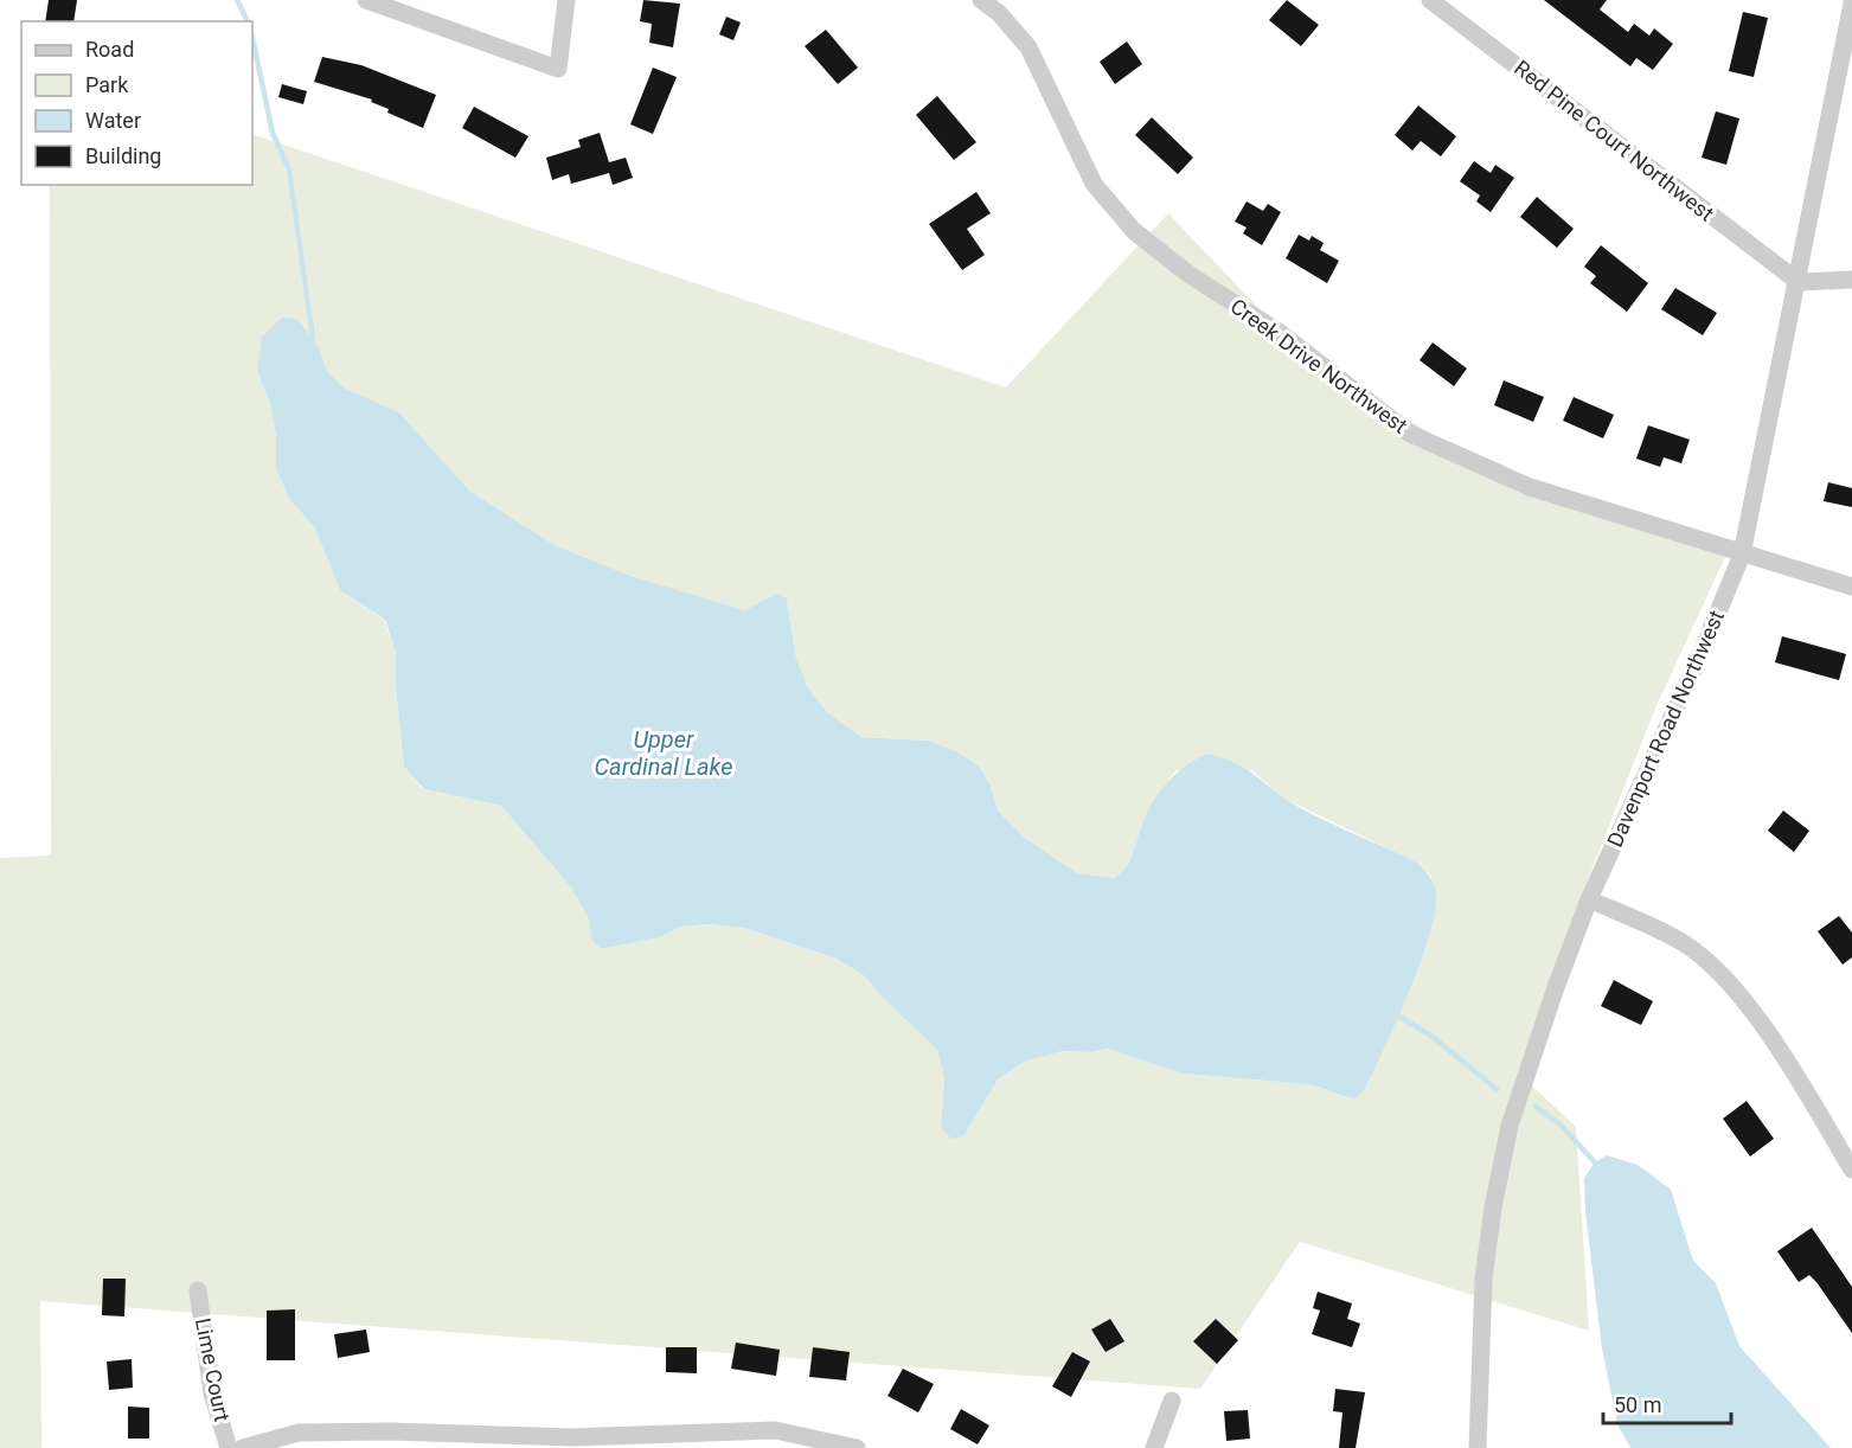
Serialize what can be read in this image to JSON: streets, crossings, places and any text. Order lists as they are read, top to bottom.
{
  "streets": {
    "street": [
      "Red Pine Court Northwest",
      "Creek Drive Northwest",
      "Davenport Road Northwest",
      "Lime Court"
    ]
  },
  "crossings": [
    ["Red Pine Court Northwest", "Davenport Road Northwest"],
    ["Creek Drive Northwest", "Davenport Road Northwest"]
  ],
  "water": ["Upper Cardinal Lake"],
  "legend": [
    "Road",
    "Park",
    "Water",
    "Building"
  ],
  "scale_bar": "50 m"
}
